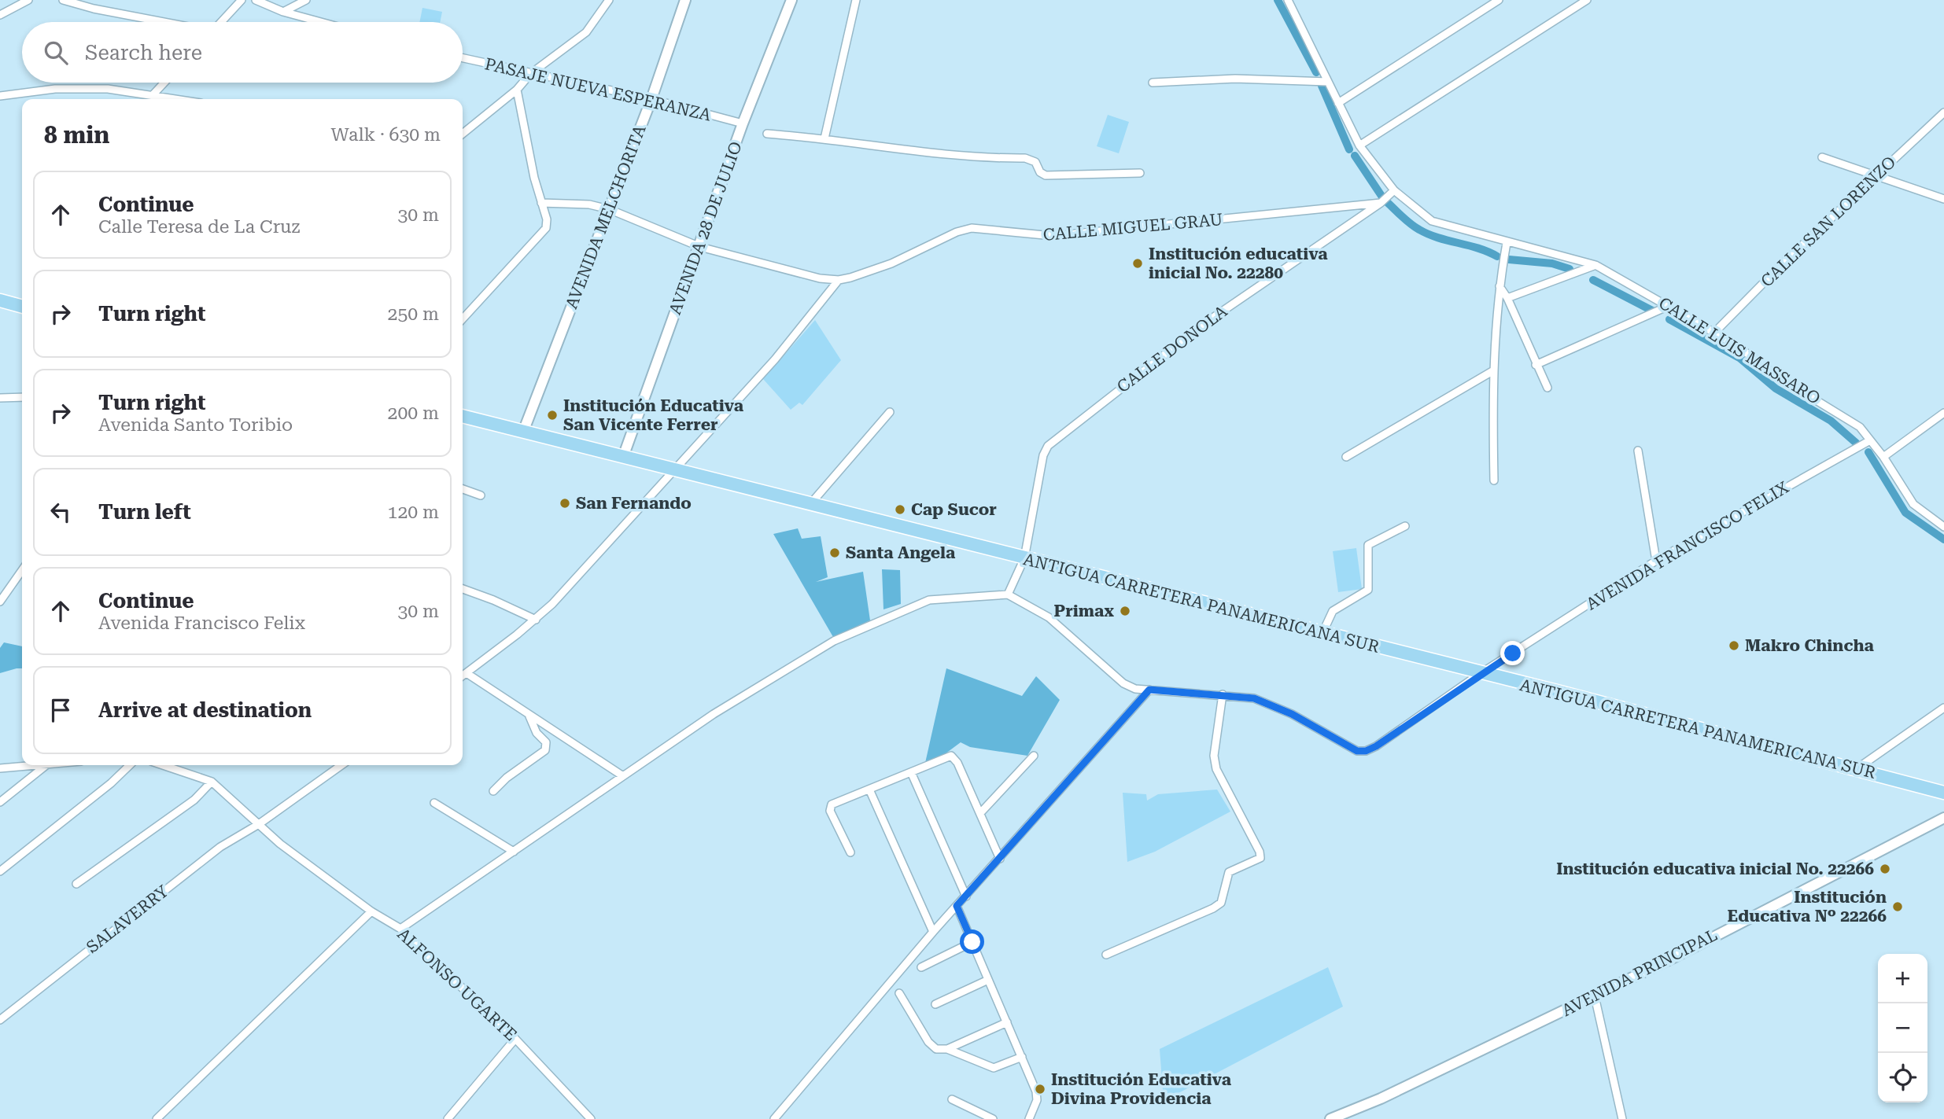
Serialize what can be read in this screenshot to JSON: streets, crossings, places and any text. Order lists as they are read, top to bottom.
{
  "streets": {
    "highway": ["ANTIGUA CARRETERA PANAMERICANA SUR"],
    "main road": ["AVENIDA MELCHORITA", "AVENIDA 28 DE JULIO", "AVENIDA PRINCIPAL"],
    "street": [
      "PASAJE NUEVA ESPERANZA",
      "CALLE SAN LORENZO",
      "CALLE MIGUEL GRAU",
      "CALLE DONOLA",
      "CALLE LUIS MASSARO",
      "AVENIDA FRANCISCO FELIX",
      "SALAVERRY",
      "ALFONSO UGARTE"
    ]
  },
  "crossings": [
    ["PASAJE NUEVA ESPERANZA", "AVENIDA MELCHORITA"],
    ["PASAJE NUEVA ESPERANZA", "AVENIDA 28 DE JULIO"],
    ["AVENIDA MELCHORITA", "CALLE MIGUEL GRAU"],
    ["AVENIDA MELCHORITA", "ANTIGUA CARRETERA PANAMERICANA SUR"],
    ["CALLE SAN LORENZO", "CALLE LUIS MASSARO"],
    ["CALLE MIGUEL GRAU", "AVENIDA 28 DE JULIO"],
    ["CALLE MIGUEL GRAU", "CALLE DONOLA"],
    ["AVENIDA 28 DE JULIO", "ANTIGUA CARRETERA PANAMERICANA SUR"],
    ["CALLE DONOLA", "CALLE LUIS MASSARO"],
    ["CALLE DONOLA", "ANTIGUA CARRETERA PANAMERICANA SUR"],
    ["CALLE LUIS MASSARO", "AVENIDA FRANCISCO FELIX"],
    ["AVENIDA FRANCISCO FELIX", "ANTIGUA CARRETERA PANAMERICANA SUR"],
    ["SALAVERRY", "ALFONSO UGARTE"]
  ],
  "places": [
    "Institución educativa inicial No. 22280",
    "Institución Educativa San Vicente Ferrer",
    "San Fernando",
    "Cap Sucor",
    "Santa Angela",
    "Primax",
    "Makro Chincha",
    "Institución educativa inicial No. 22266",
    "Institución Educativa Nº 22266",
    "Institución Educativa Divina Providencia"
  ],
  "page": {
    "search": "Search here",
    "heading": ["8 min", "Walk · 630 m"],
    "list": [
      ["Continue", "Calle Teresa de La Cruz", "30 m"],
      ["Turn right", "250 m"],
      ["Turn right", "Avenida Santo Toribio", "200 m"],
      ["Turn left", "120 m"],
      ["Continue", "Avenida Francisco Felix", "30 m"],
      "Arrive at destination"
    ],
    "map_buttons": ["+", "−"]
  }
}
